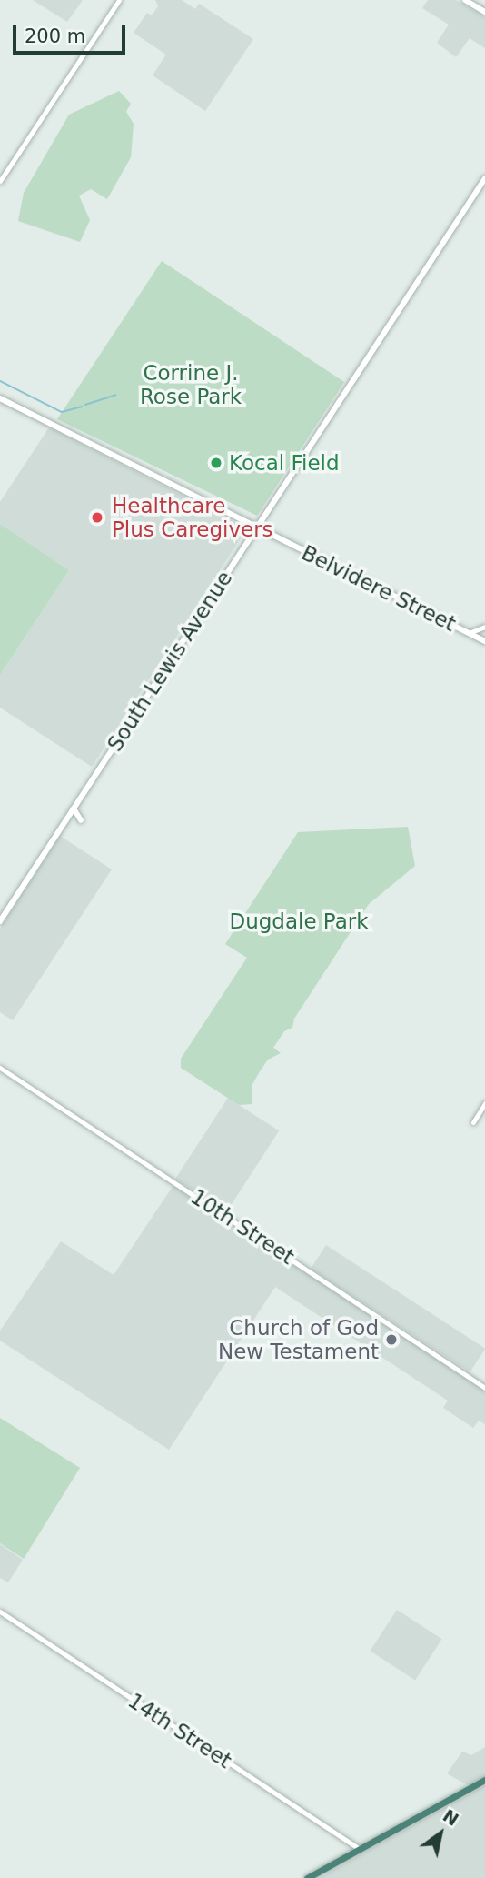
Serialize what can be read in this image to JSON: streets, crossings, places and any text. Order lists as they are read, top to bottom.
{
  "streets": {
    "main road": ["Belvidere Street", "South Lewis Avenue"],
    "street": ["10th Street", "14th Street"]
  },
  "crossings": [
    ["Belvidere Street", "South Lewis Avenue"]
  ],
  "parks": ["Corrine J. Rose Park", "Dugdale Park"],
  "places": ["Kocal Field", "Healthcare Plus Caregivers", "Church of God New Testament"],
  "scale_bar": "200 m",
  "north": "top right"
}
